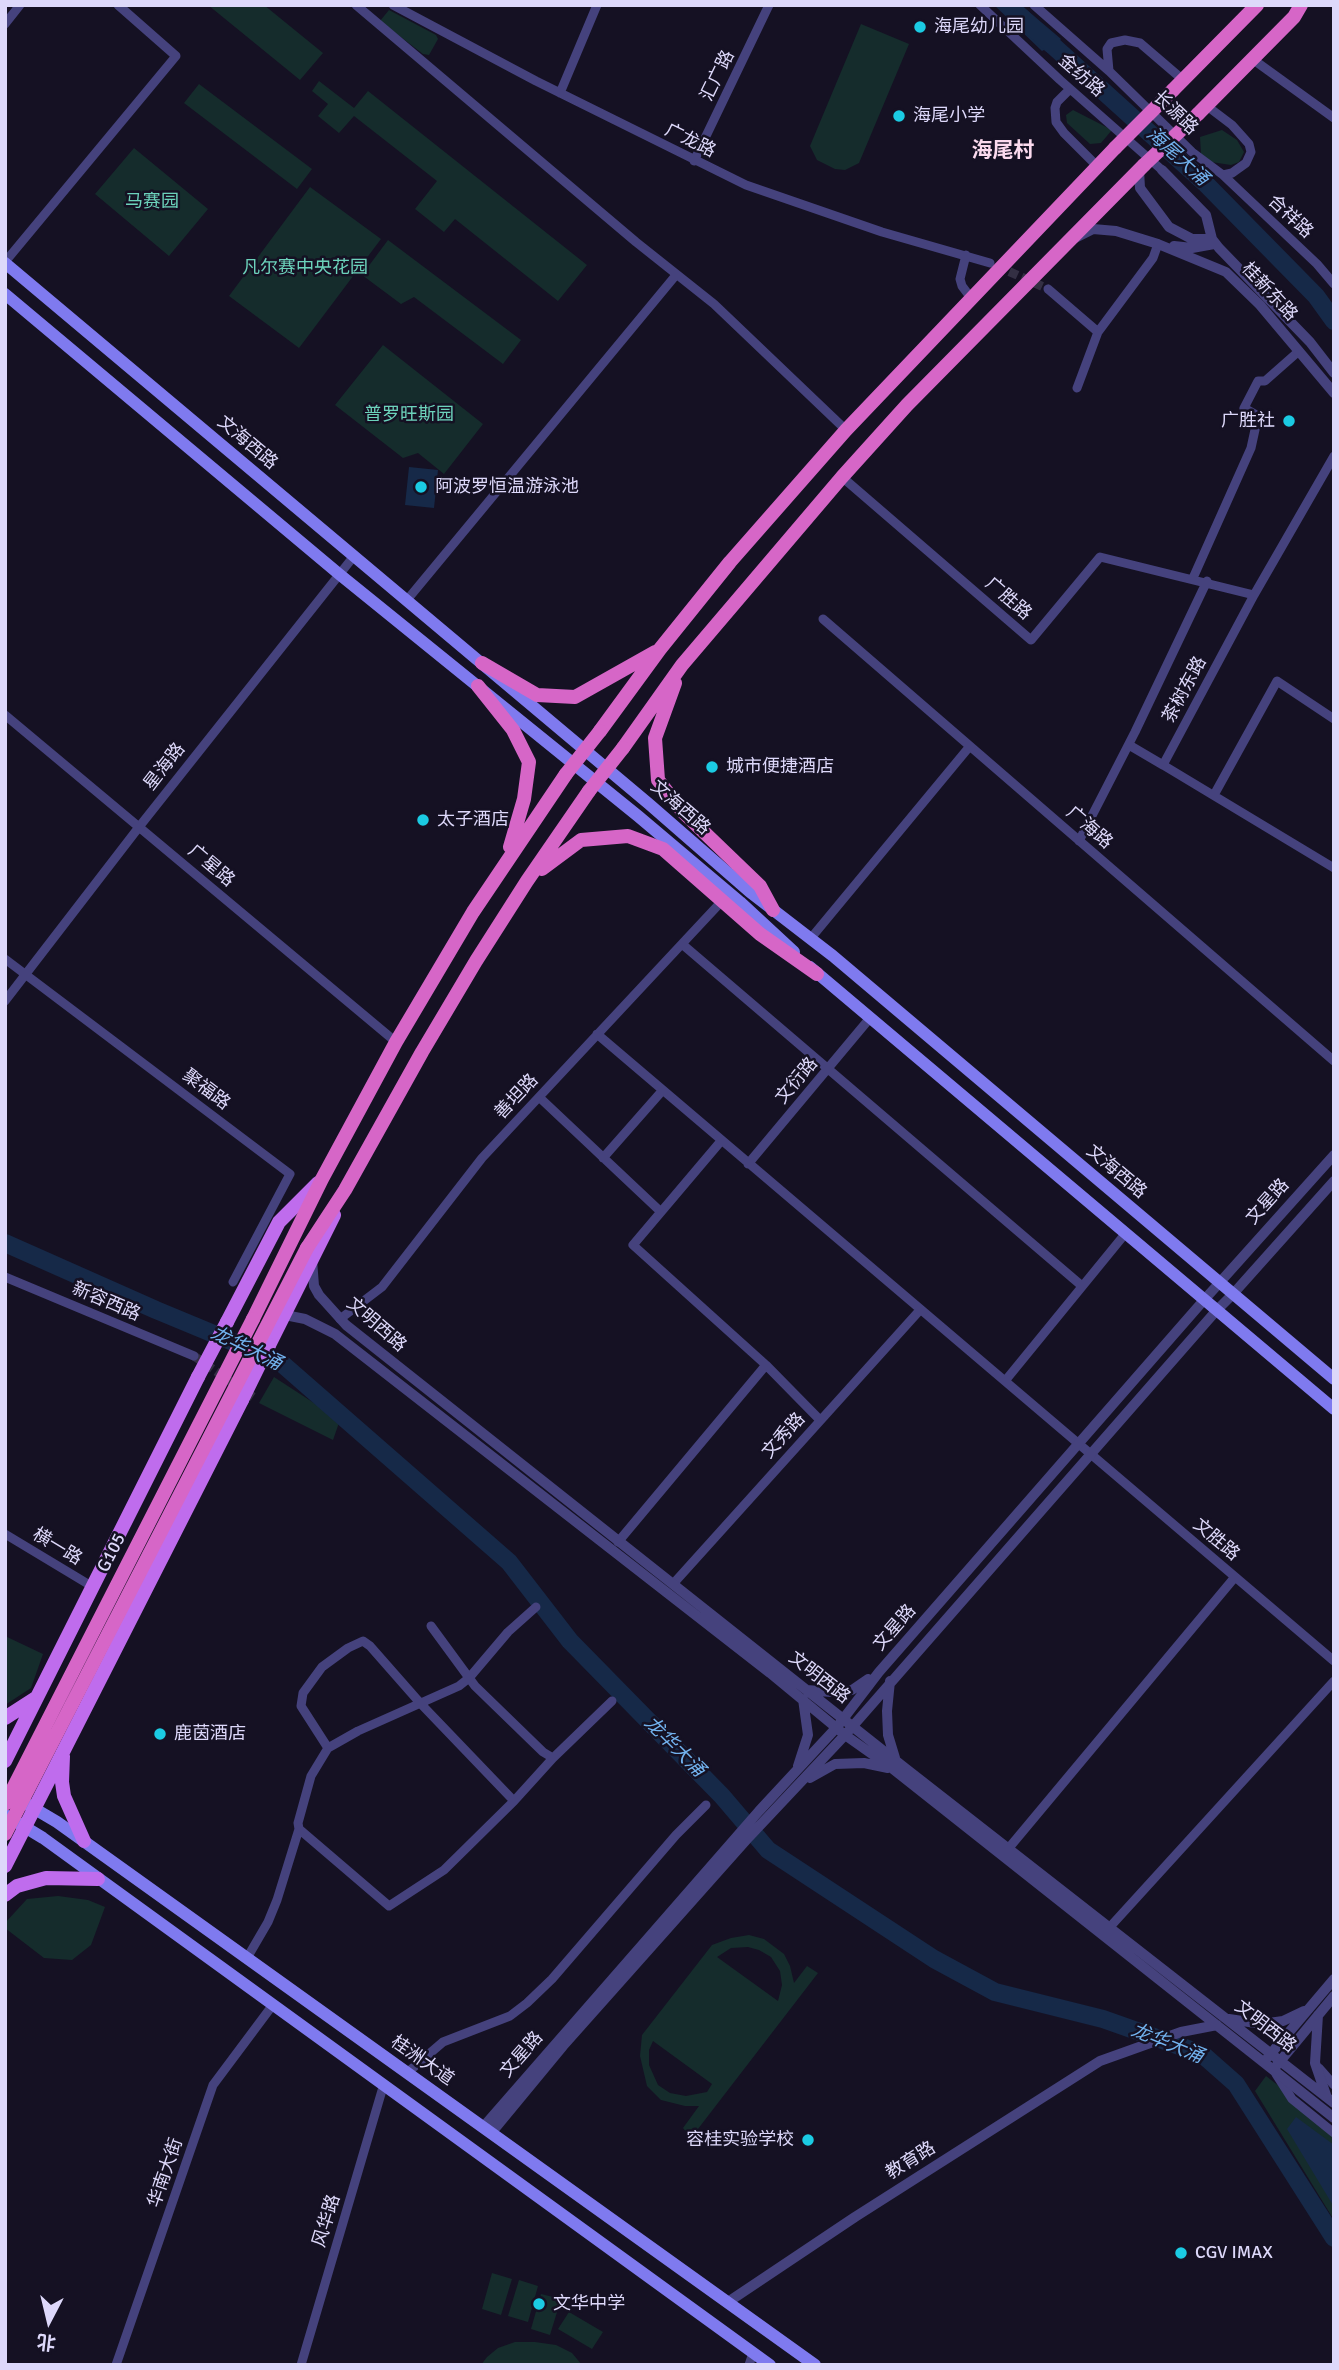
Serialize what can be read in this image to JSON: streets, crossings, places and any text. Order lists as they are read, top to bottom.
{
  "streets": {
    "highway": ["G105"],
    "main road": ["文海西路", "桂洲大道"],
    "street": [
      "汇广路",
      "金纺路",
      "长源路",
      "广龙路",
      "合祥路",
      "桂新东路",
      "广胜路",
      "茶树东路",
      "星海路",
      "广海路",
      "广星路",
      "文衍路",
      "聚福路",
      "善坦路",
      "文星路",
      "新容西路",
      "文明西路",
      "文秀路",
      "文胜路",
      "横一路",
      "教育路",
      "华南大街",
      "风华路"
    ]
  },
  "crossings": [
    ["汇广路", "广龙路"],
    ["金纺路", "桂新东路"],
    ["长源路", "合祥路"],
    ["桂新东路", "G105"],
    ["文海西路", "星海路"],
    ["文海西路", "文衍路"],
    ["文海西路", "文星路"],
    ["广胜路", "茶树东路"],
    ["广胜路", "G105"],
    ["星海路", "广星路"],
    ["星海路", "聚福路"],
    ["广星路", "G105"],
    ["文衍路", "文胜路"],
    ["善坦路", "文明西路"],
    ["善坦路", "文胜路"],
    ["文星路", "文明西路"],
    ["文星路", "文胜路"],
    ["文星路", "桂洲大道"],
    ["文明西路", "文秀路"],
    ["文明西路", "G105"],
    ["文明西路", "教育路"],
    ["文秀路", "文胜路"],
    ["桂洲大道", "教育路"]
  ],
  "districts": ["海尾村"],
  "water": ["海尾大涌", "龙华大涌"],
  "parks": ["马赛园", "凡尔赛中央花园", "普罗旺斯园"],
  "places": [
    "海尾幼儿园",
    "海尾小学",
    "广胜社",
    "阿波罗恒温游泳池",
    "城市便捷酒店",
    "太子酒店",
    "鹿茵酒店",
    "容桂实验学校",
    "CGV IMAX",
    "文华中学"
  ],
  "north": "bottom"
}
